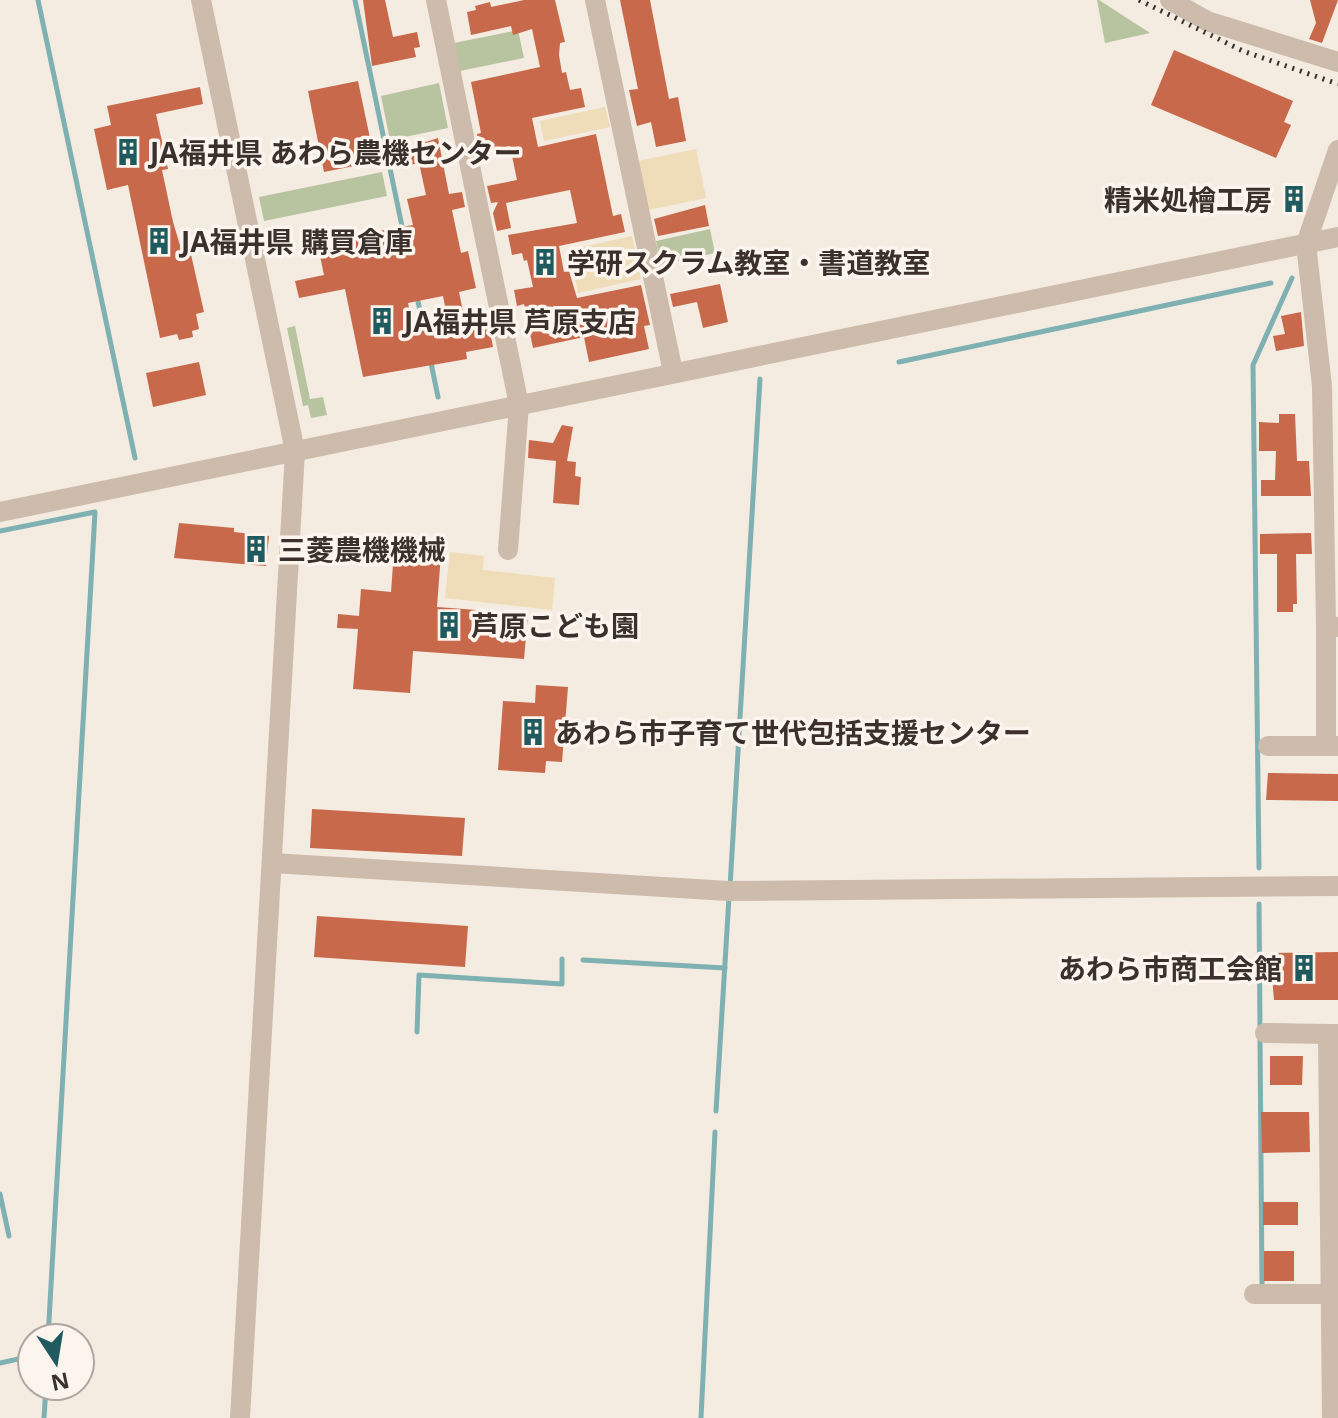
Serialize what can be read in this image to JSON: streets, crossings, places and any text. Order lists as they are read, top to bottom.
{
  "places": {
    "building": [
      "JA福井県 あわら農機センター",
      "精米処檜工房",
      "JA福井県 購買倉庫",
      "学研スクラム教室・書道教室",
      "JA福井県 芦原支店",
      "三菱農機機械",
      "芦原こども園",
      "あわら市子育て世代包括支援センター",
      "あわら市商工会館"
    ]
  },
  "north": "bottom"
}
